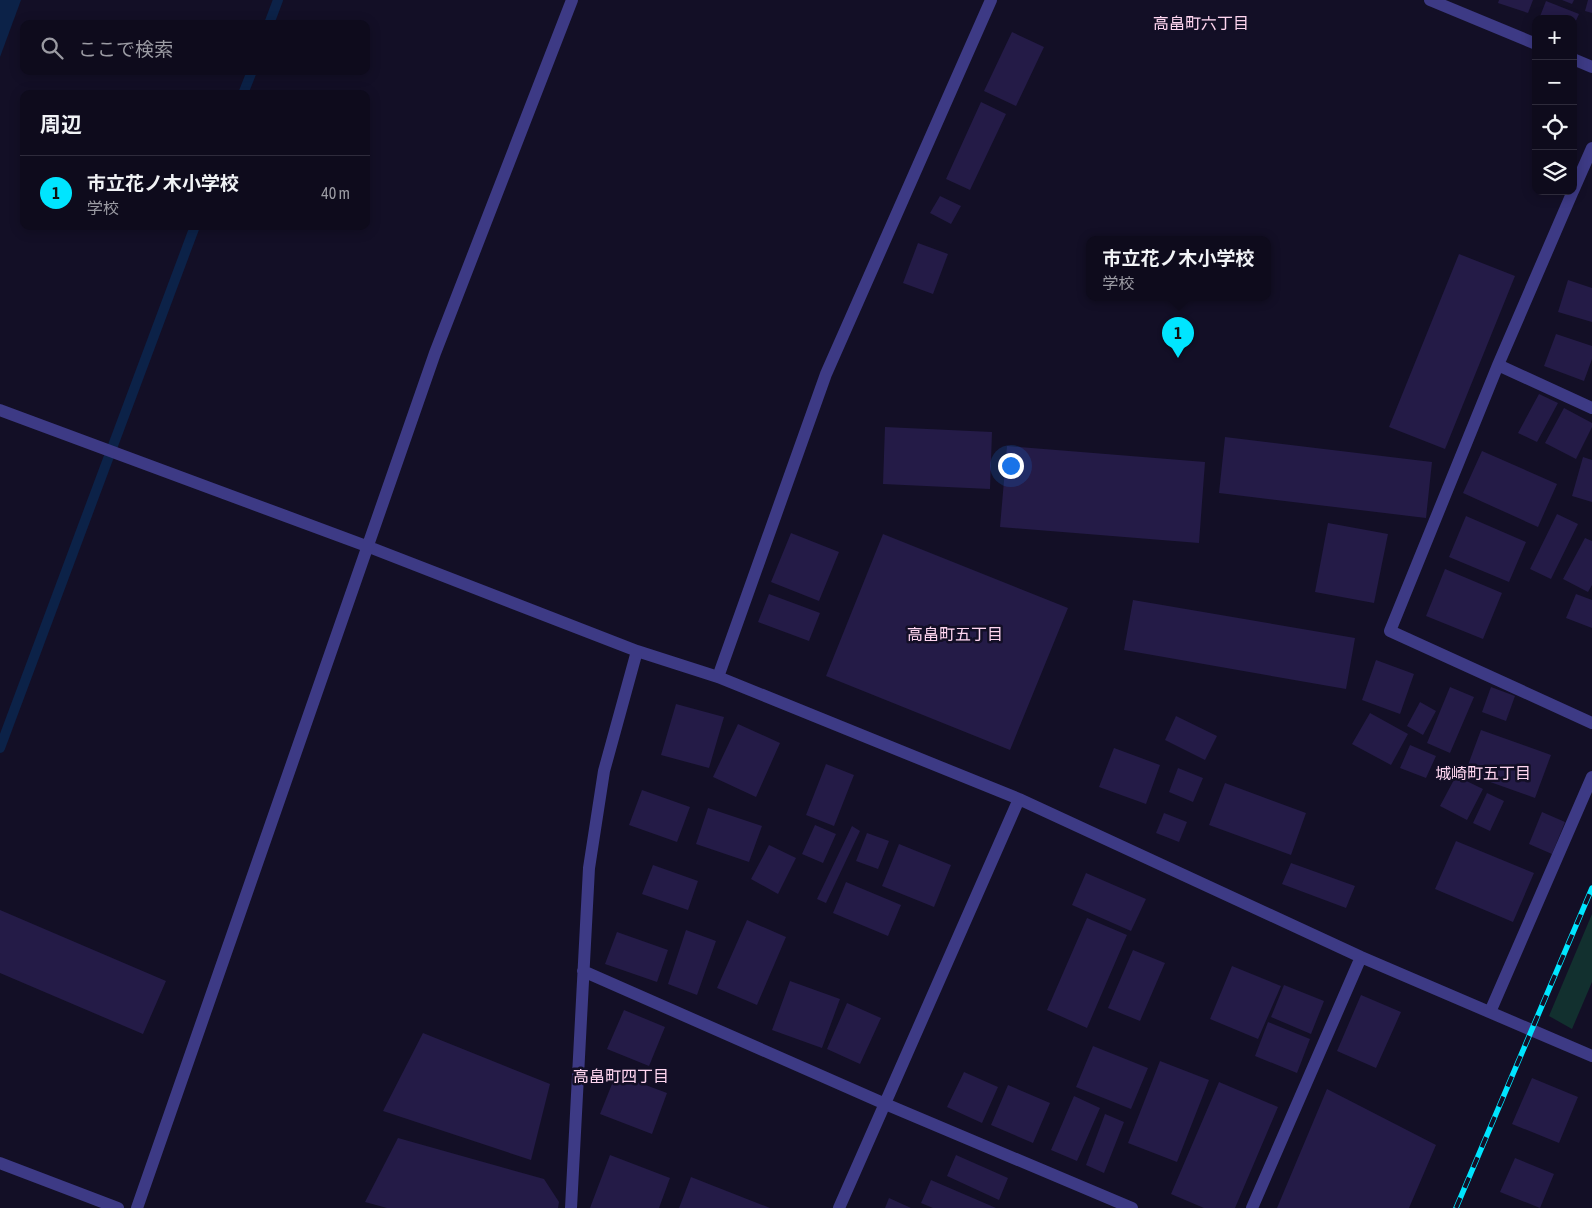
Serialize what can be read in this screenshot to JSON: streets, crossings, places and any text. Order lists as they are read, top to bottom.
{
  "districts": [
    "高畠町六丁目",
    "高畠町五丁目",
    "城崎町五丁目",
    "高畠町四丁目"
  ],
  "page": {
    "map_buttons": ["+", "−"],
    "search": "ここで検索",
    "heading": "周辺",
    "list": [
      {
        "mark": "1",
        "name": "市立花ノ木小学校",
        "note": "学校",
        "value": "40 m"
      }
    ],
    "popup": ["市立花ノ木小学校", "学校"],
    "pins": "1"
  }
}
